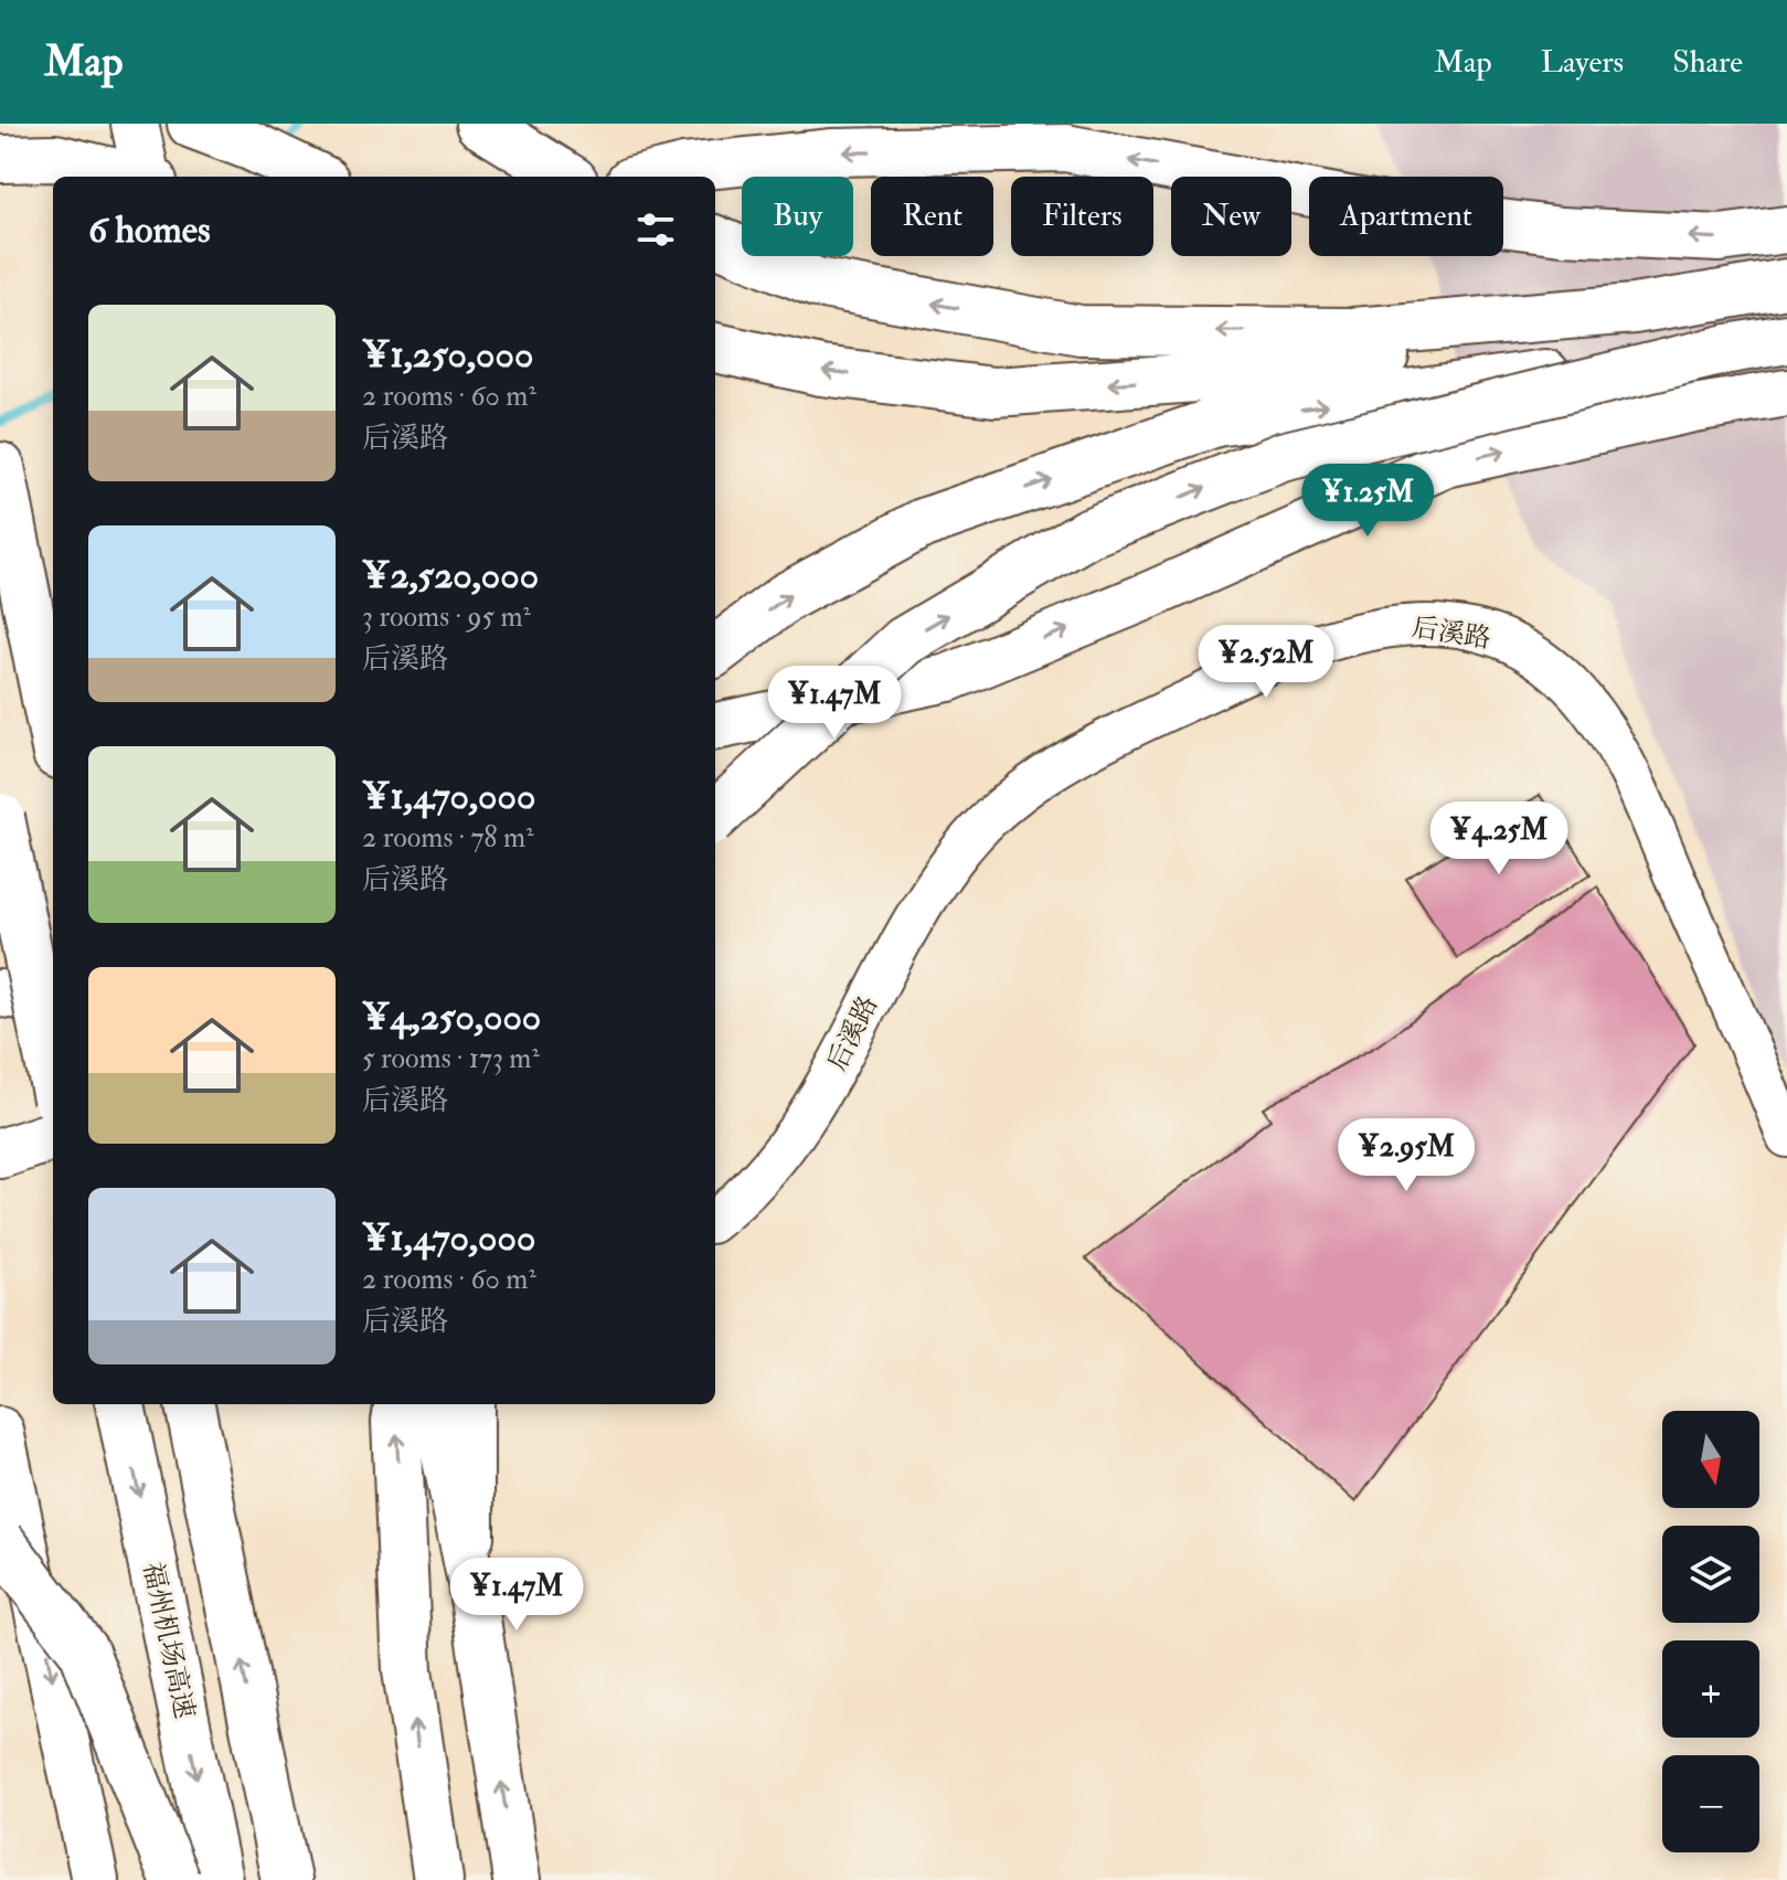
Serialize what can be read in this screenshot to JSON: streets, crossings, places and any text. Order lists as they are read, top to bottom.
{
  "streets": {
    "highway": ["福州机场高速"],
    "street": ["后溪路"]
  },
  "north": "bottom",
  "page": {
    "header": "Map",
    "nav": ["Map", "Layers", "Share"],
    "chip": [
      "Buy",
      "Rent",
      "Filters",
      "New",
      "Apartment"
    ],
    "heading": "6 homes",
    "list": [
      {
        "name": "¥1,250,000",
        "note": "2 rooms · 60 m² · 后溪路"
      },
      {
        "name": "¥2,520,000",
        "note": "3 rooms · 95 m² · 后溪路"
      },
      {
        "name": "¥1,470,000",
        "note": "2 rooms · 78 m² · 后溪路"
      },
      {
        "name": "¥4,250,000",
        "note": "5 rooms · 173 m² · 后溪路"
      },
      {
        "name": "¥1,470,000",
        "note": "2 rooms · 60 m² · 后溪路"
      }
    ],
    "price": [
      "¥1.25M",
      "¥2.52M",
      "¥1.47M",
      "¥4.25M",
      "¥2.95M",
      "¥1.47M"
    ],
    "map_buttons": ["+", "−"]
  }
}
